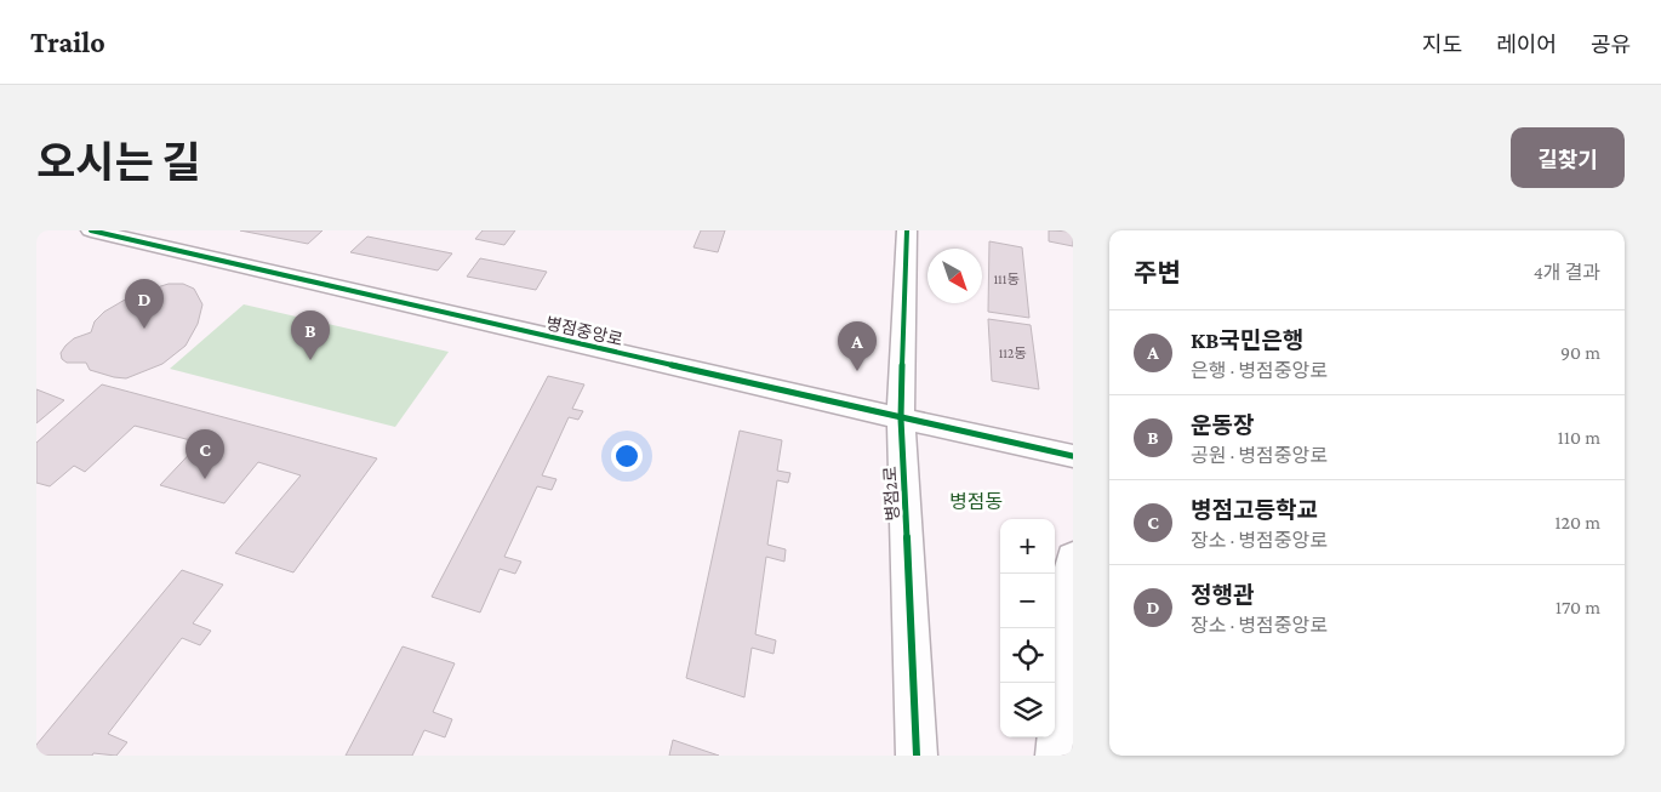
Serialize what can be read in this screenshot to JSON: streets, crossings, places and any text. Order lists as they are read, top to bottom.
{
  "streets": {
    "street": ["병점중앙로", "병점2로"]
  },
  "crossings": [
    ["병점중앙로", "병점2로"]
  ],
  "districts": ["병점동"],
  "house_numbers": ["111동", "112동"],
  "north": "bottom right",
  "page": {
    "header": "Trailo",
    "nav": ["지도", "레이어", "공유"],
    "title": "오시는 길",
    "buttons": "길찾기",
    "heading": ["주변", "4개 결과"],
    "pins": [
      "D",
      "B",
      "A",
      "C"
    ],
    "list": [
      {
        "mark": "A",
        "name": "KB국민은행",
        "note": "은행 · 병점중앙로",
        "value": "90 m"
      },
      {
        "mark": "B",
        "name": "운동장",
        "note": "공원 · 병점중앙로",
        "value": "110 m"
      },
      {
        "mark": "C",
        "name": "병점고등학교",
        "note": "장소 · 병점중앙로",
        "value": "120 m"
      },
      {
        "mark": "D",
        "name": "정행관",
        "note": "장소 · 병점중앙로",
        "value": "170 m"
      }
    ],
    "map_buttons": ["+", "−"]
  }
}
